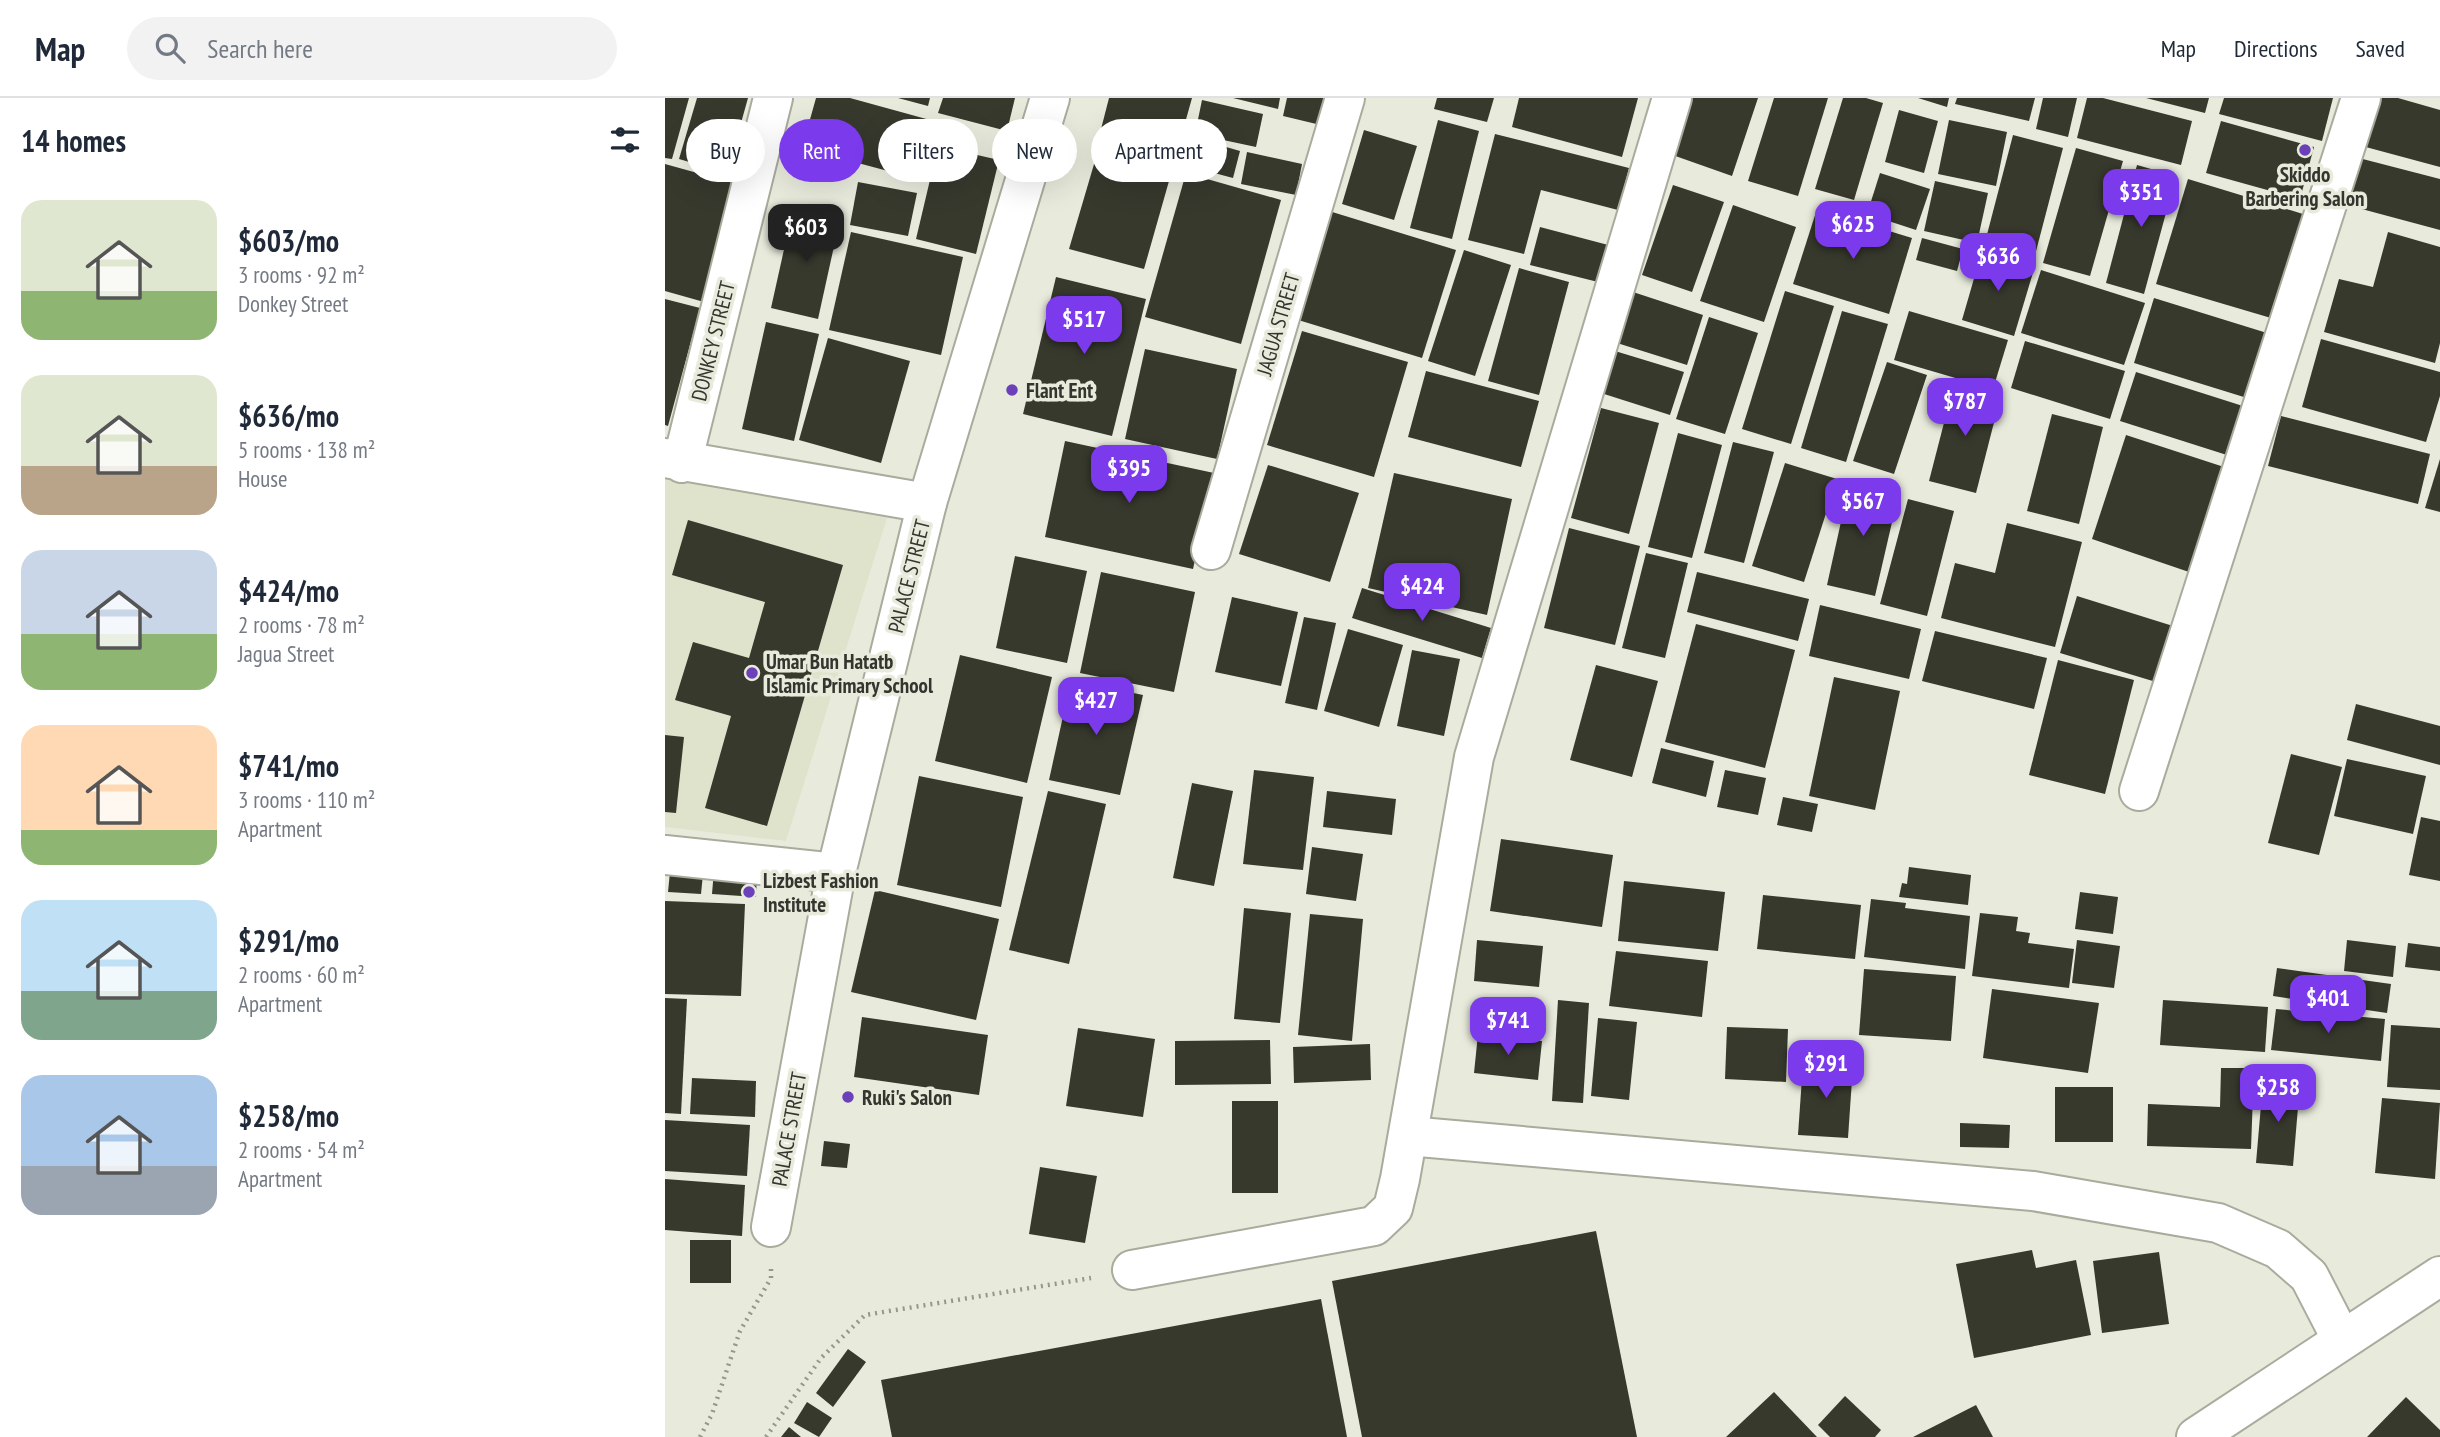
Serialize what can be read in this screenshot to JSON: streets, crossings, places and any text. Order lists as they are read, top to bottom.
{
  "streets": {
    "street": ["JAGUA STREET", "DONKEY STREET", "PALACE STREET"]
  },
  "places": [
    "Skiddo Barbering Salon",
    "Flant Ent",
    "Umar Bun Hatatb Islamic Primary School",
    "Lizbest Fashion Institute",
    "Ruki's Salon"
  ],
  "page": {
    "header": "Map",
    "search": "Search here",
    "nav": ["Map", "Directions", "Saved"],
    "heading": "14 homes",
    "chip": [
      "Buy",
      "Rent",
      "Filters",
      "New",
      "Apartment"
    ],
    "price": [
      "$351",
      "$625",
      "$603",
      "$636",
      "$517",
      "$787",
      "$395",
      "$567",
      "$424",
      "$427",
      "$401",
      "$741",
      "$291",
      "$258"
    ],
    "list": [
      {
        "name": "$603/mo",
        "note": "3 rooms · 92 m² · Donkey Street"
      },
      {
        "name": "$636/mo",
        "note": "5 rooms · 138 m² · House"
      },
      {
        "name": "$424/mo",
        "note": "2 rooms · 78 m² · Jagua Street"
      },
      {
        "name": "$741/mo",
        "note": "3 rooms · 110 m² · Apartment"
      },
      {
        "name": "$291/mo",
        "note": "2 rooms · 60 m² · Apartment"
      },
      {
        "name": "$258/mo",
        "note": "2 rooms · 54 m² · Apartment"
      }
    ]
  }
}
